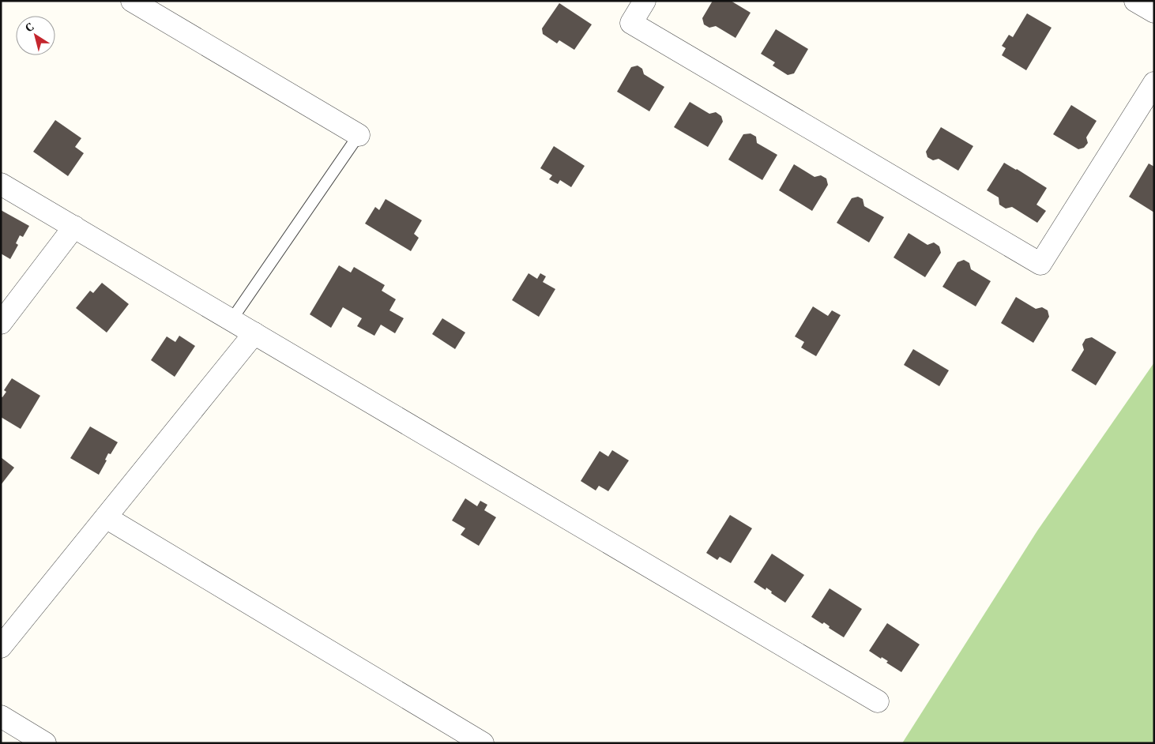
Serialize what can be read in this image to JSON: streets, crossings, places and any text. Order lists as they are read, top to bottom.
{
  "north": "top left"
}
